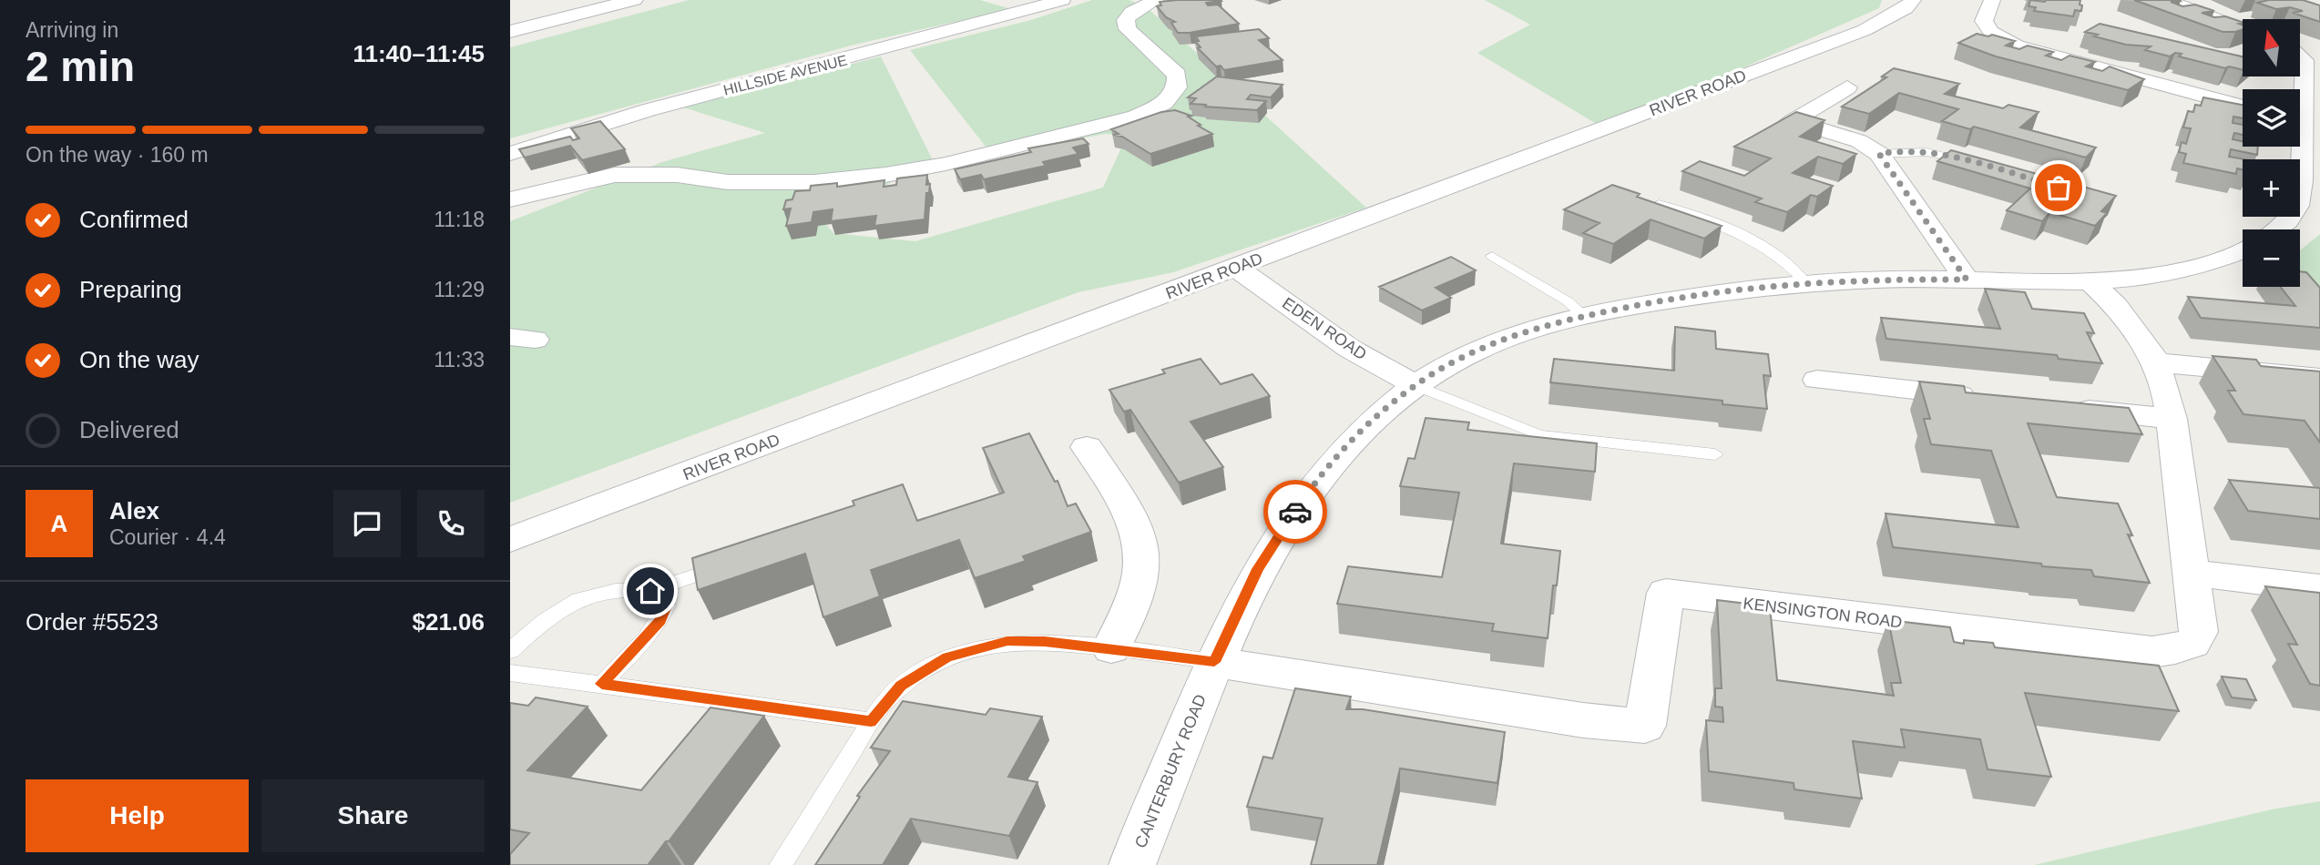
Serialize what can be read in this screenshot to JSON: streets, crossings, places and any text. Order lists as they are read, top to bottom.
{
  "streets": {
    "street": [
      "HILLSIDE AVENUE",
      "RIVER ROAD",
      "EDEN ROAD",
      "KENSINGTON ROAD",
      "CANTERBURY ROAD"
    ]
  },
  "crossings": [
    ["RIVER ROAD", "EDEN ROAD"],
    ["EDEN ROAD", "CANTERBURY ROAD"],
    ["KENSINGTON ROAD", "CANTERBURY ROAD"]
  ],
  "north": "top",
  "page": {
    "heading": ["2 min", "Arriving in", "11:40–11:45"],
    "panel": [
      "Alex",
      "Courier · 4.4",
      "Order #5523",
      "$21.06"
    ],
    "map_buttons": ["+", "−"],
    "bar": "On the way · 160 m",
    "list": [
      ["Confirmed", "11:18"],
      ["Preparing", "11:29"],
      ["On the way", "11:33"],
      "Delivered"
    ],
    "round": "A",
    "buttons": ["Help", "Share"]
  }
}
